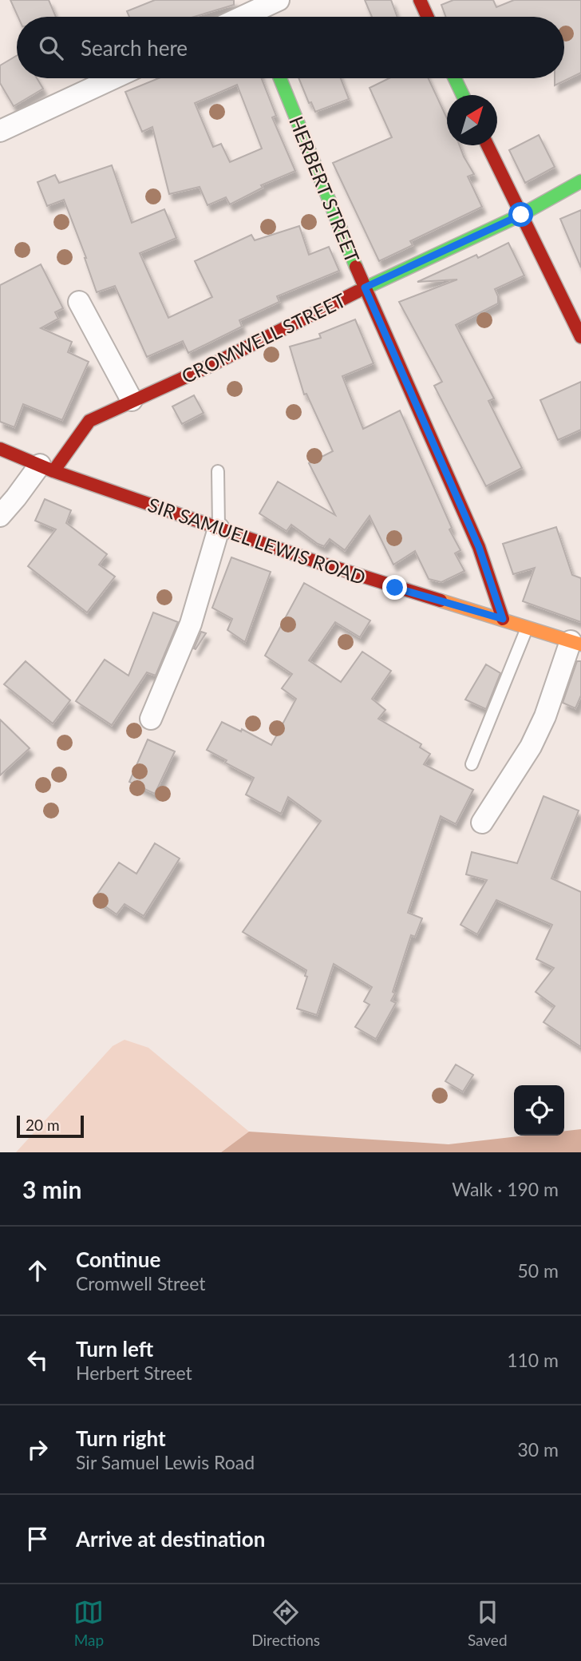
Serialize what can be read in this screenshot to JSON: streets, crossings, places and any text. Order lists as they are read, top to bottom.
{
  "streets": {
    "street": ["HERBERT STREET", "CROMWELL STREET", "SIR SAMUEL LEWIS ROAD"]
  },
  "crossings": [
    ["HERBERT STREET", "CROMWELL STREET"],
    ["HERBERT STREET", "SIR SAMUEL LEWIS ROAD"],
    ["CROMWELL STREET", "SIR SAMUEL LEWIS ROAD"]
  ],
  "scale_bar": "20 m",
  "north": "top right",
  "page": {
    "search": "Search here",
    "scale": "20 m",
    "heading": ["3 min", "Walk · 190 m"],
    "list": [
      ["Continue", "Cromwell Street", "50 m"],
      ["Turn left", "Herbert Street", "110 m"],
      ["Turn right", "Sir Samuel Lewis Road", "30 m"],
      "Arrive at destination"
    ],
    "nav": ["Map", "Directions", "Saved"]
  }
}
